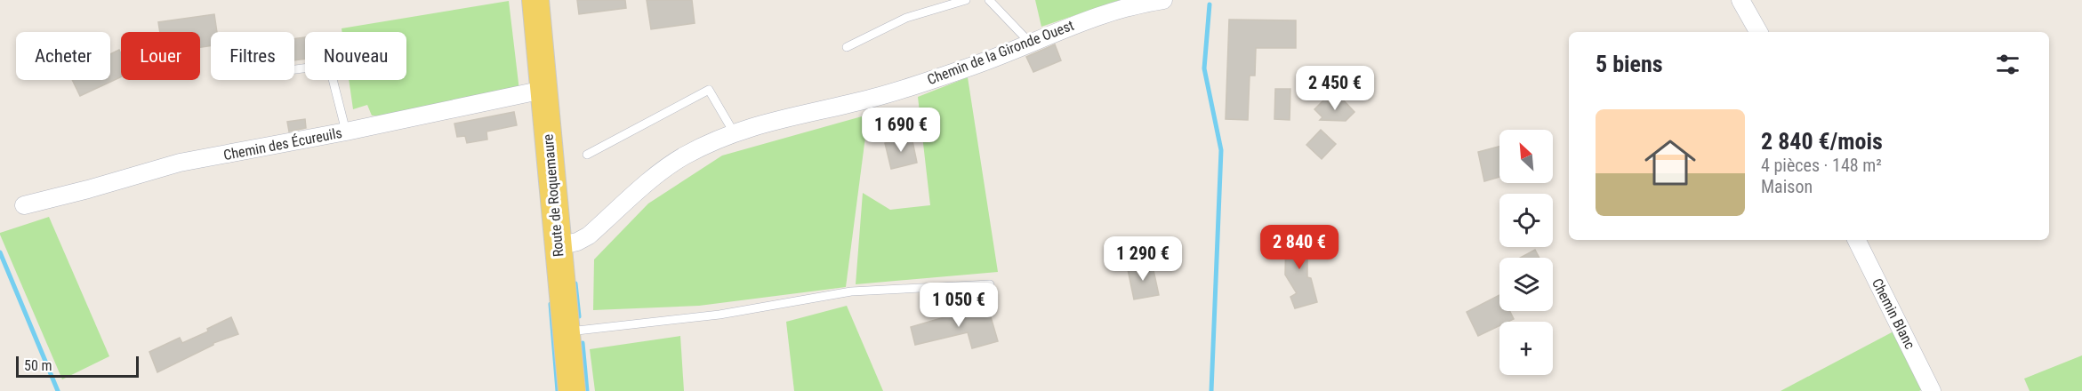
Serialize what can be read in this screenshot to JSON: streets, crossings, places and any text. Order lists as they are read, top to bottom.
{
  "streets": {
    "main road": ["Route de Roquemaure"],
    "street": ["Chemin de la Gironde Ouest", "Chemin des Écureuils", "Chemin Blanc"]
  },
  "crossings": [
    ["Chemin de la Gironde Ouest", "Route de Roquemaure"],
    ["Chemin des Écureuils", "Route de Roquemaure"]
  ],
  "scale_bar": "50 m",
  "north": "top left",
  "page": {
    "chip": [
      "Acheter",
      "Louer",
      "Filtres",
      "Nouveau"
    ],
    "heading": "5 biens",
    "price": [
      "2 450 €",
      "1 690 €",
      "2 840 €",
      "1 290 €",
      "1 050 €"
    ],
    "list": [
      {
        "name": "2 840 €/mois",
        "note": "4 pièces · 148 m² · Maison"
      }
    ],
    "map_buttons": "+",
    "scale": "50 m"
  }
}
